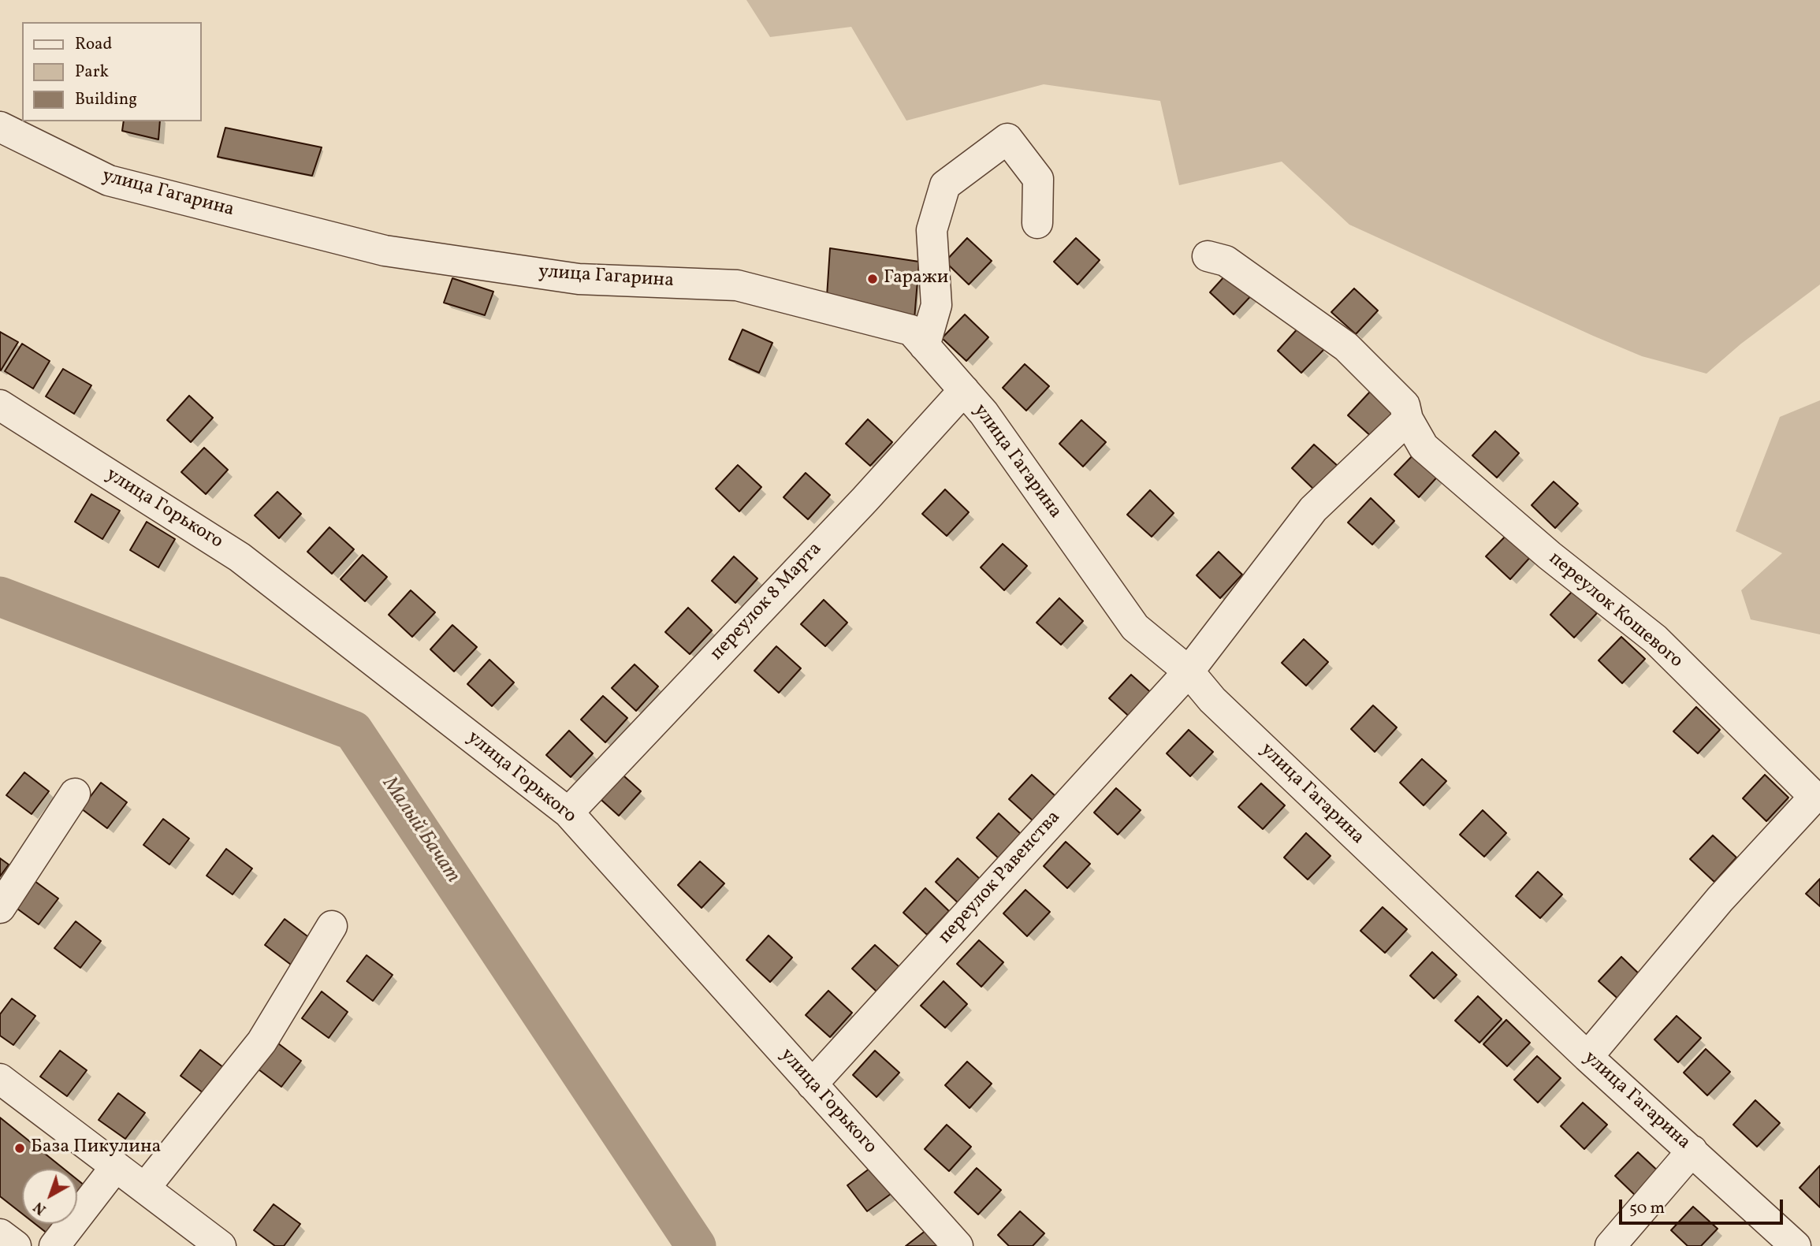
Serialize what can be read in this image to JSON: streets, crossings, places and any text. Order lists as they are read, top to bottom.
{
  "streets": {
    "street": [
      "улица Гагарина",
      "улица Горького",
      "переулок 8 Марта",
      "переулок Кошевого",
      "переулок Равенства"
    ]
  },
  "crossings": [
    ["улица Гагарина", "переулок 8 Марта"],
    ["улица Гагарина", "переулок Кошевого"],
    ["улица Гагарина", "переулок Равенства"],
    ["улица Горького", "переулок 8 Марта"],
    ["улица Горького", "переулок Равенства"]
  ],
  "water": ["Малый Бачат"],
  "places": ["Гаражи", "База Пикулина"],
  "legend": ["Road", "Park", "Building"],
  "scale_bar": "50 m",
  "north": "bottom left"
}
